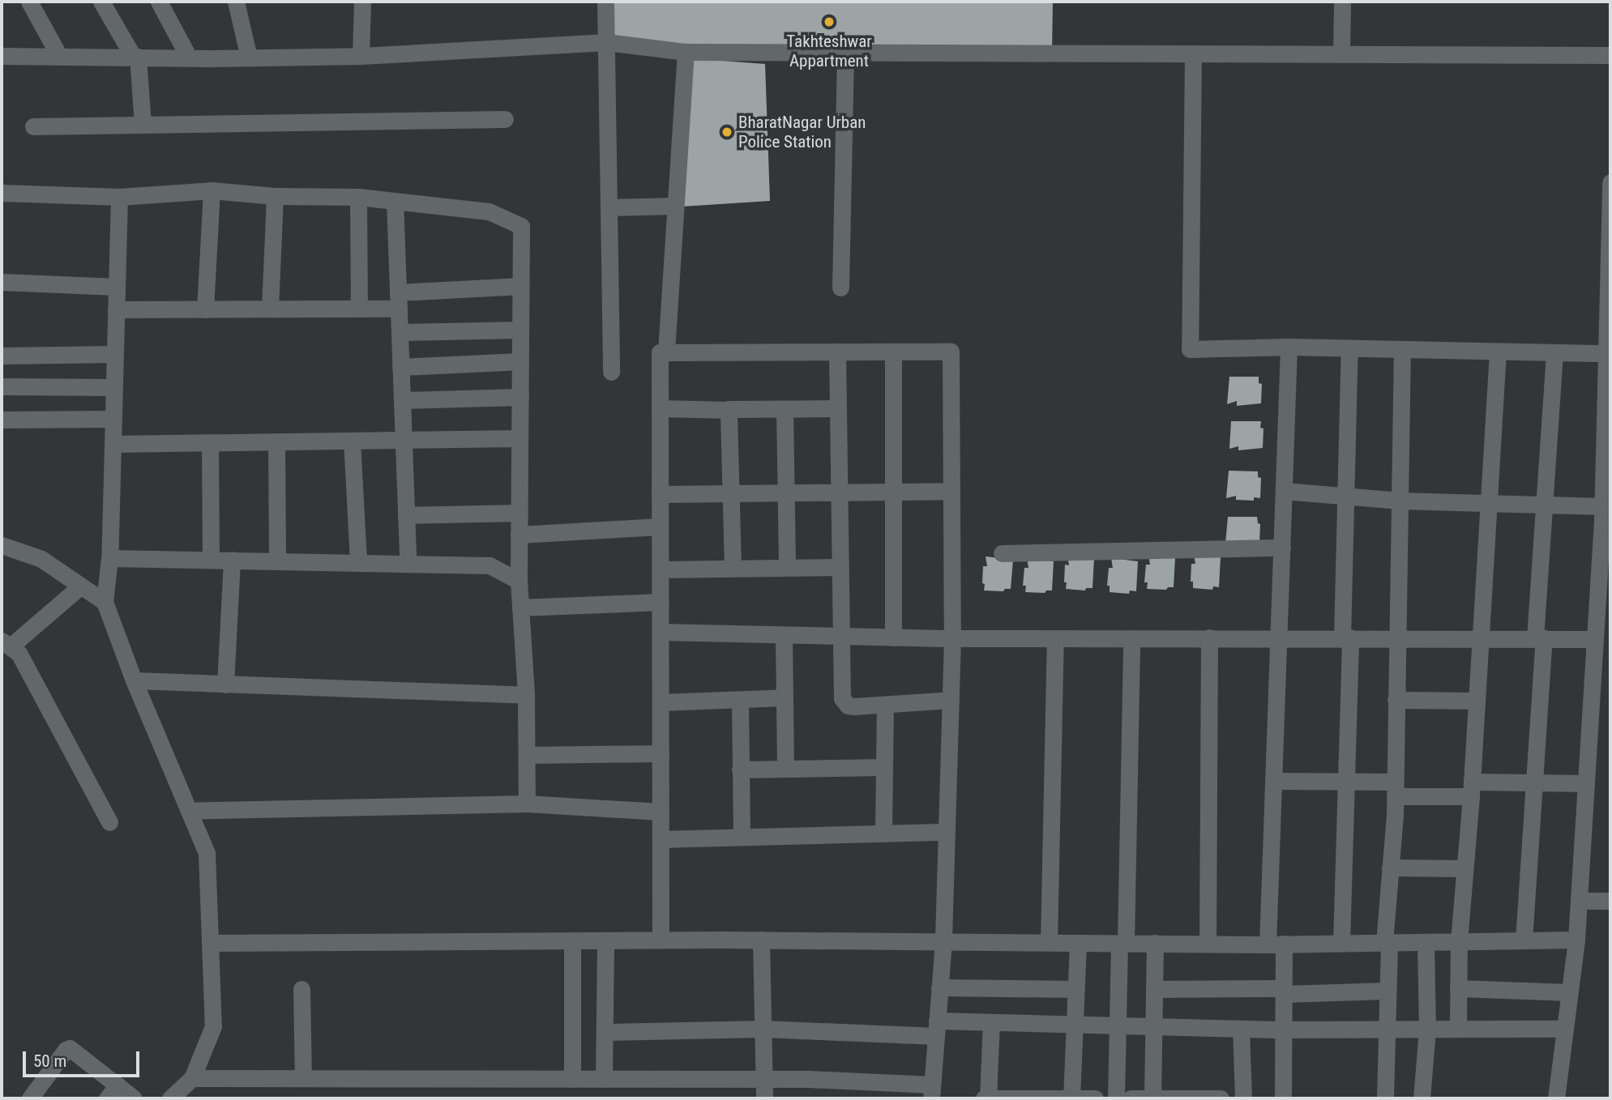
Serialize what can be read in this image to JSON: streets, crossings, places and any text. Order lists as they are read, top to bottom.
{
  "places": ["Takhteshwar Appartment", "BharatNagar Urban Police Station"],
  "scale_bar": "50 m"
}
